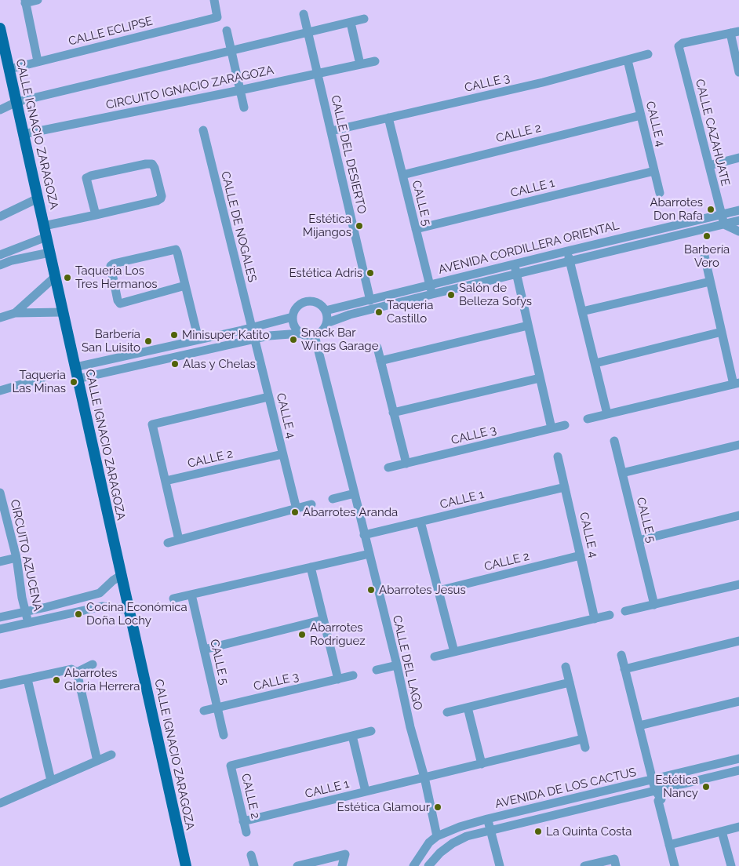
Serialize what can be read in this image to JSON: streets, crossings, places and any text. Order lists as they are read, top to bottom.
{
  "streets": {
    "main road": ["CALLE IGNACIO ZARAGOZA"],
    "street": [
      "CALLE ECLIPSE",
      "CALLE 3",
      "CIRCUITO IGNACIO ZARAGOZA",
      "CALLE 4",
      "CALLE CAZAHUATE",
      "CALLE 2",
      "CALLE DEL DESIERTO",
      "CALLE 1",
      "CALLE 5",
      "CALLE DE NOGALES",
      "AVENIDA CORDILLERA ORIENTAL",
      "CIRCUITO AZUCENA",
      "CALLE DEL LAGO",
      "AVENIDA DE LOS CACTUS"
    ]
  },
  "crossings": [
    ["CALLE ECLIPSE", "CALLE IGNACIO ZARAGOZA"],
    ["CALLE 3", "CALLE 4"],
    ["CALLE 3", "CALLE DEL DESIERTO"],
    ["CALLE 3", "CALLE 5"],
    ["CIRCUITO IGNACIO ZARAGOZA", "CALLE IGNACIO ZARAGOZA"],
    ["CIRCUITO IGNACIO ZARAGOZA", "CALLE DEL DESIERTO"],
    ["CALLE 4", "CALLE 2"],
    ["CALLE 4", "CALLE 1"],
    ["CALLE 4", "CALLE DE NOGALES"],
    ["CALLE CAZAHUATE", "AVENIDA CORDILLERA ORIENTAL"],
    ["CALLE 2", "CALLE 1"],
    ["CALLE 2", "CALLE 5"],
    ["CALLE DEL DESIERTO", "AVENIDA CORDILLERA ORIENTAL"],
    ["CALLE 1", "CALLE 5"],
    ["CALLE 1", "CALLE DEL LAGO"],
    ["CALLE 5", "AVENIDA CORDILLERA ORIENTAL"],
    ["AVENIDA CORDILLERA ORIENTAL", "CALLE DEL LAGO"],
    ["CALLE DEL LAGO", "AVENIDA DE LOS CACTUS"]
  ],
  "places": [
    "Abarrotes Don Rafa",
    "Estética Mijangos",
    "Barbería Vero",
    "Estética Adris",
    "Taqueria Los Tres Hermanos",
    "Salón de Belleza Sofys",
    "Taqueria Castillo",
    "Minisuper Katito",
    "Snack Bar Wings Garage",
    "Barbería San Luisito",
    "Alas y Chelas",
    "Taqueria Las Minas",
    "Abarrotes Aranda",
    "Abarrotes Jesus",
    "Cocina Económica Doña Lochy",
    "Abarrotes Rodriguez",
    "Abarrotes Gloria Herrera",
    "Estética Nancy",
    "Estética Glamour",
    "La Quinta Costa"
  ]
}
